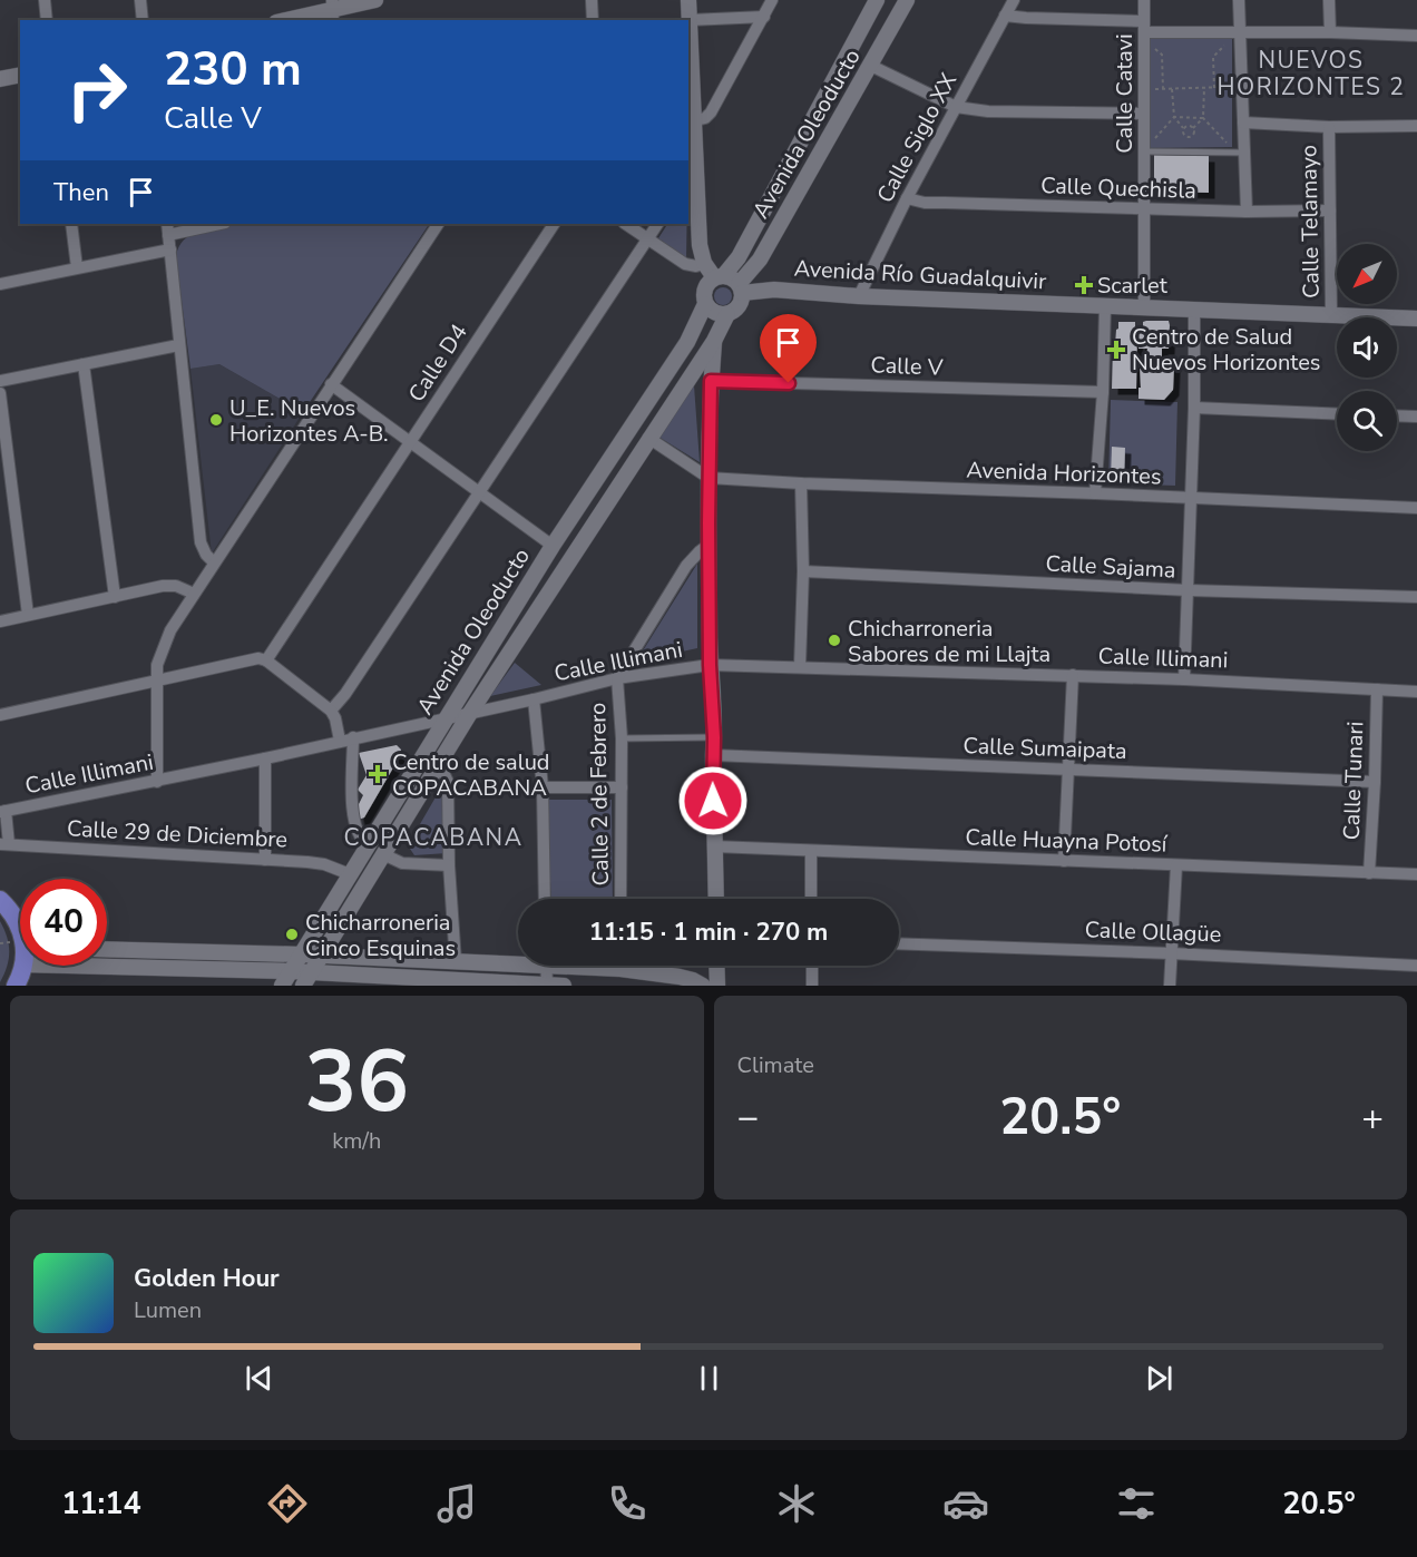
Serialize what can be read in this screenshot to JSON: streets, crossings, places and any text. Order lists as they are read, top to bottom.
{
  "streets": {
    "street": [
      "Calle Catavi",
      "Avenida Oleoducto",
      "Calle Siglo XX",
      "Calle Quechisla",
      "Calle Telamayo",
      "Avenida Río Guadalquivir",
      "Calle D4",
      "Calle V",
      "Avenida Horizontes",
      "Calle Sajama",
      "Calle Illimani",
      "Calle Sumaipata",
      "Calle Tunari",
      "Calle 2 de Febrero",
      "Calle 29 de Diciembre",
      "Calle Huayna Potosí",
      "Calle Ollagüe"
    ]
  },
  "crossings": [
    ["Calle Catavi", "Calle Quechisla"],
    ["Calle Catavi", "Avenida Río Guadalquivir"],
    ["Avenida Oleoducto", "Avenida Río Guadalquivir"],
    ["Avenida Oleoducto", "Calle Illimani"],
    ["Avenida Oleoducto", "Calle 29 de Diciembre"],
    ["Calle Siglo XX", "Calle Quechisla"],
    ["Calle Siglo XX", "Avenida Río Guadalquivir"],
    ["Calle Quechisla", "Calle Telamayo"],
    ["Calle Telamayo", "Avenida Río Guadalquivir"],
    ["Calle Illimani", "Calle Tunari"],
    ["Calle Illimani", "Calle 2 de Febrero"],
    ["Calle Sumaipata", "Calle Tunari"],
    ["Calle Tunari", "Calle Huayna Potosí"]
  ],
  "districts": ["NUEVOS HORIZONTES 2", "COPACABANA"],
  "places": {
    "health": ["Scarlet", "Centro de Salud Nuevos Horizontes", "Centro de salud COPACABANA"],
    "other": ["U_E. Nuevos Horizontes A-B.", "Chicharroneria Sabores de mi Llajta", "Chicharroneria Cinco Esquinas"]
  },
  "north": "bottom left",
  "page": {
    "turn": ["230 m", "Calle V"],
    "then": "Then",
    "limit": "40",
    "trip": "11:15 · 1 min · 270 m",
    "tile": [
      ["36", "km/h"],
      "Climate"
    ],
    "heat": ["−", "20.5°", "+"],
    "song": ["Golden Hour", "Lumen"],
    "tabs": ["11:14", "20.5°"]
  }
}
